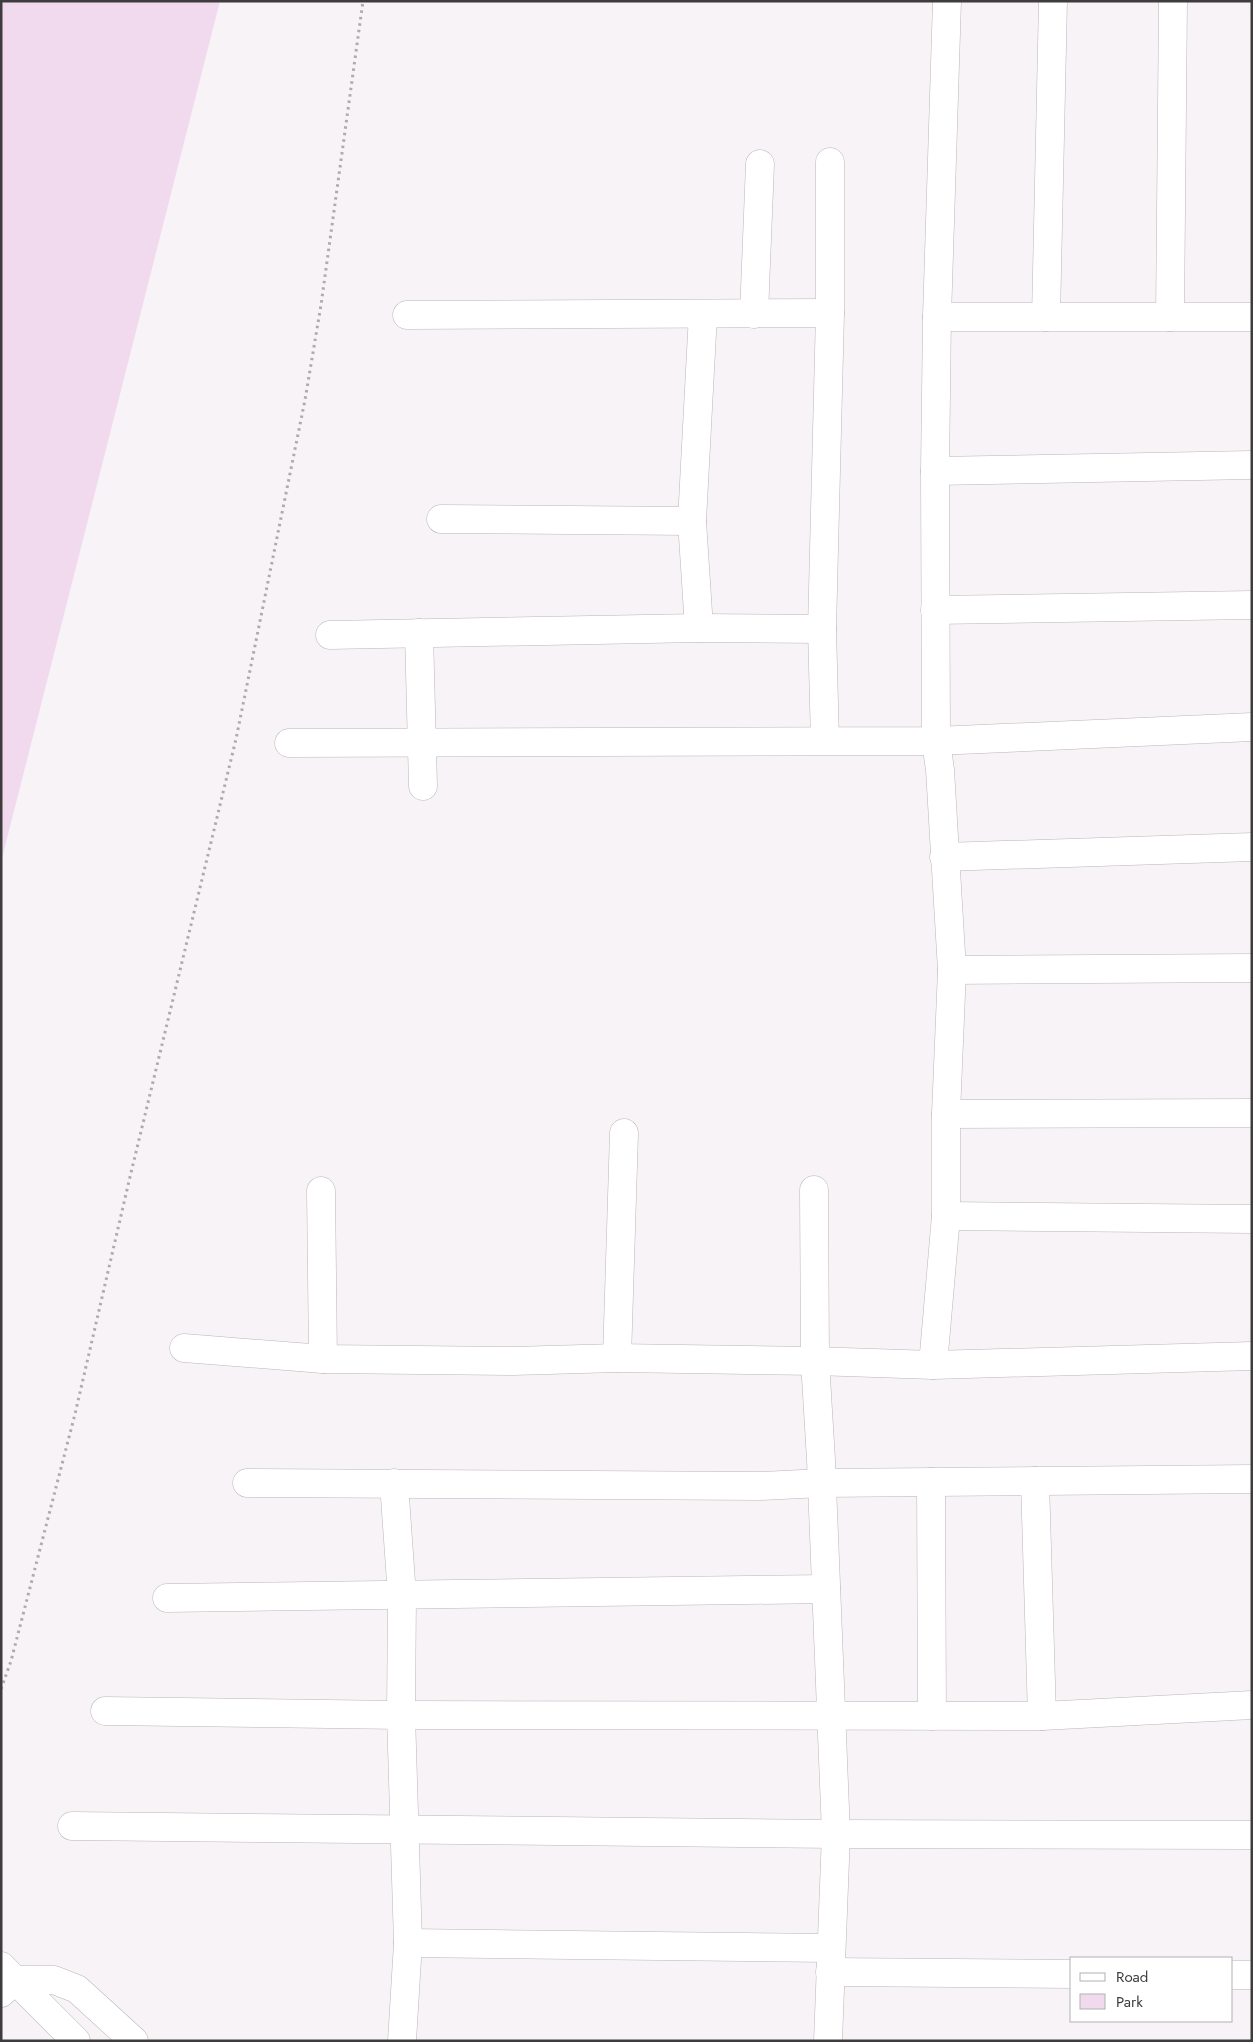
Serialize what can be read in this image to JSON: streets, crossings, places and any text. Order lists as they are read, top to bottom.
{
  "legend": ["Road", "Park"]
}
